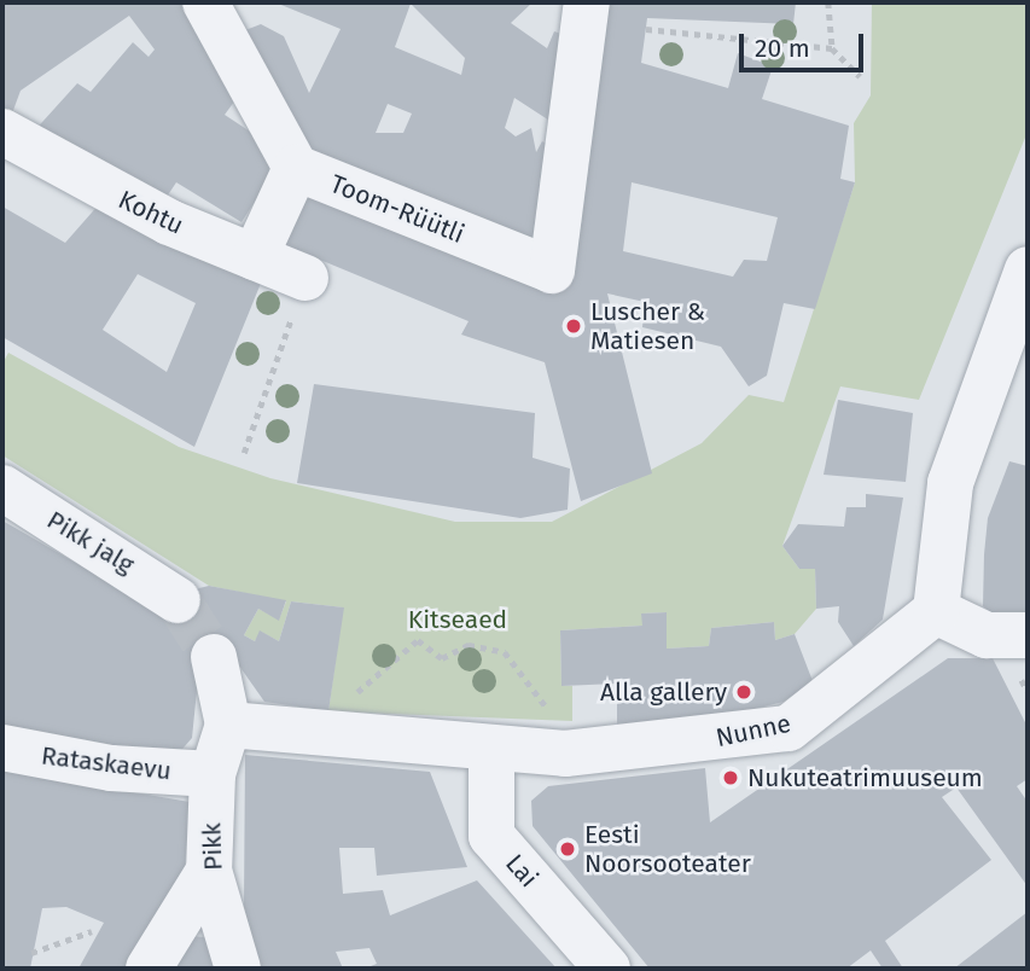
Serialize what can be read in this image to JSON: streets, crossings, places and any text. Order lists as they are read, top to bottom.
{
  "streets": {
    "street": [
      "Toom-Rüütli",
      "Kohtu",
      "Pikk jalg",
      "Nunne",
      "Rataskaevu",
      "Pikk",
      "Lai"
    ]
  },
  "crossings": [
    ["Nunne", "Pikk"],
    ["Nunne", "Lai"],
    ["Rataskaevu", "Pikk"]
  ],
  "parks": ["Kitseaed"],
  "places": [
    "Luscher & Matiesen",
    "Alla gallery",
    "Nukuteatrimuuseum",
    "Eesti Noorsooteater"
  ],
  "scale_bar": "20 m"
}
